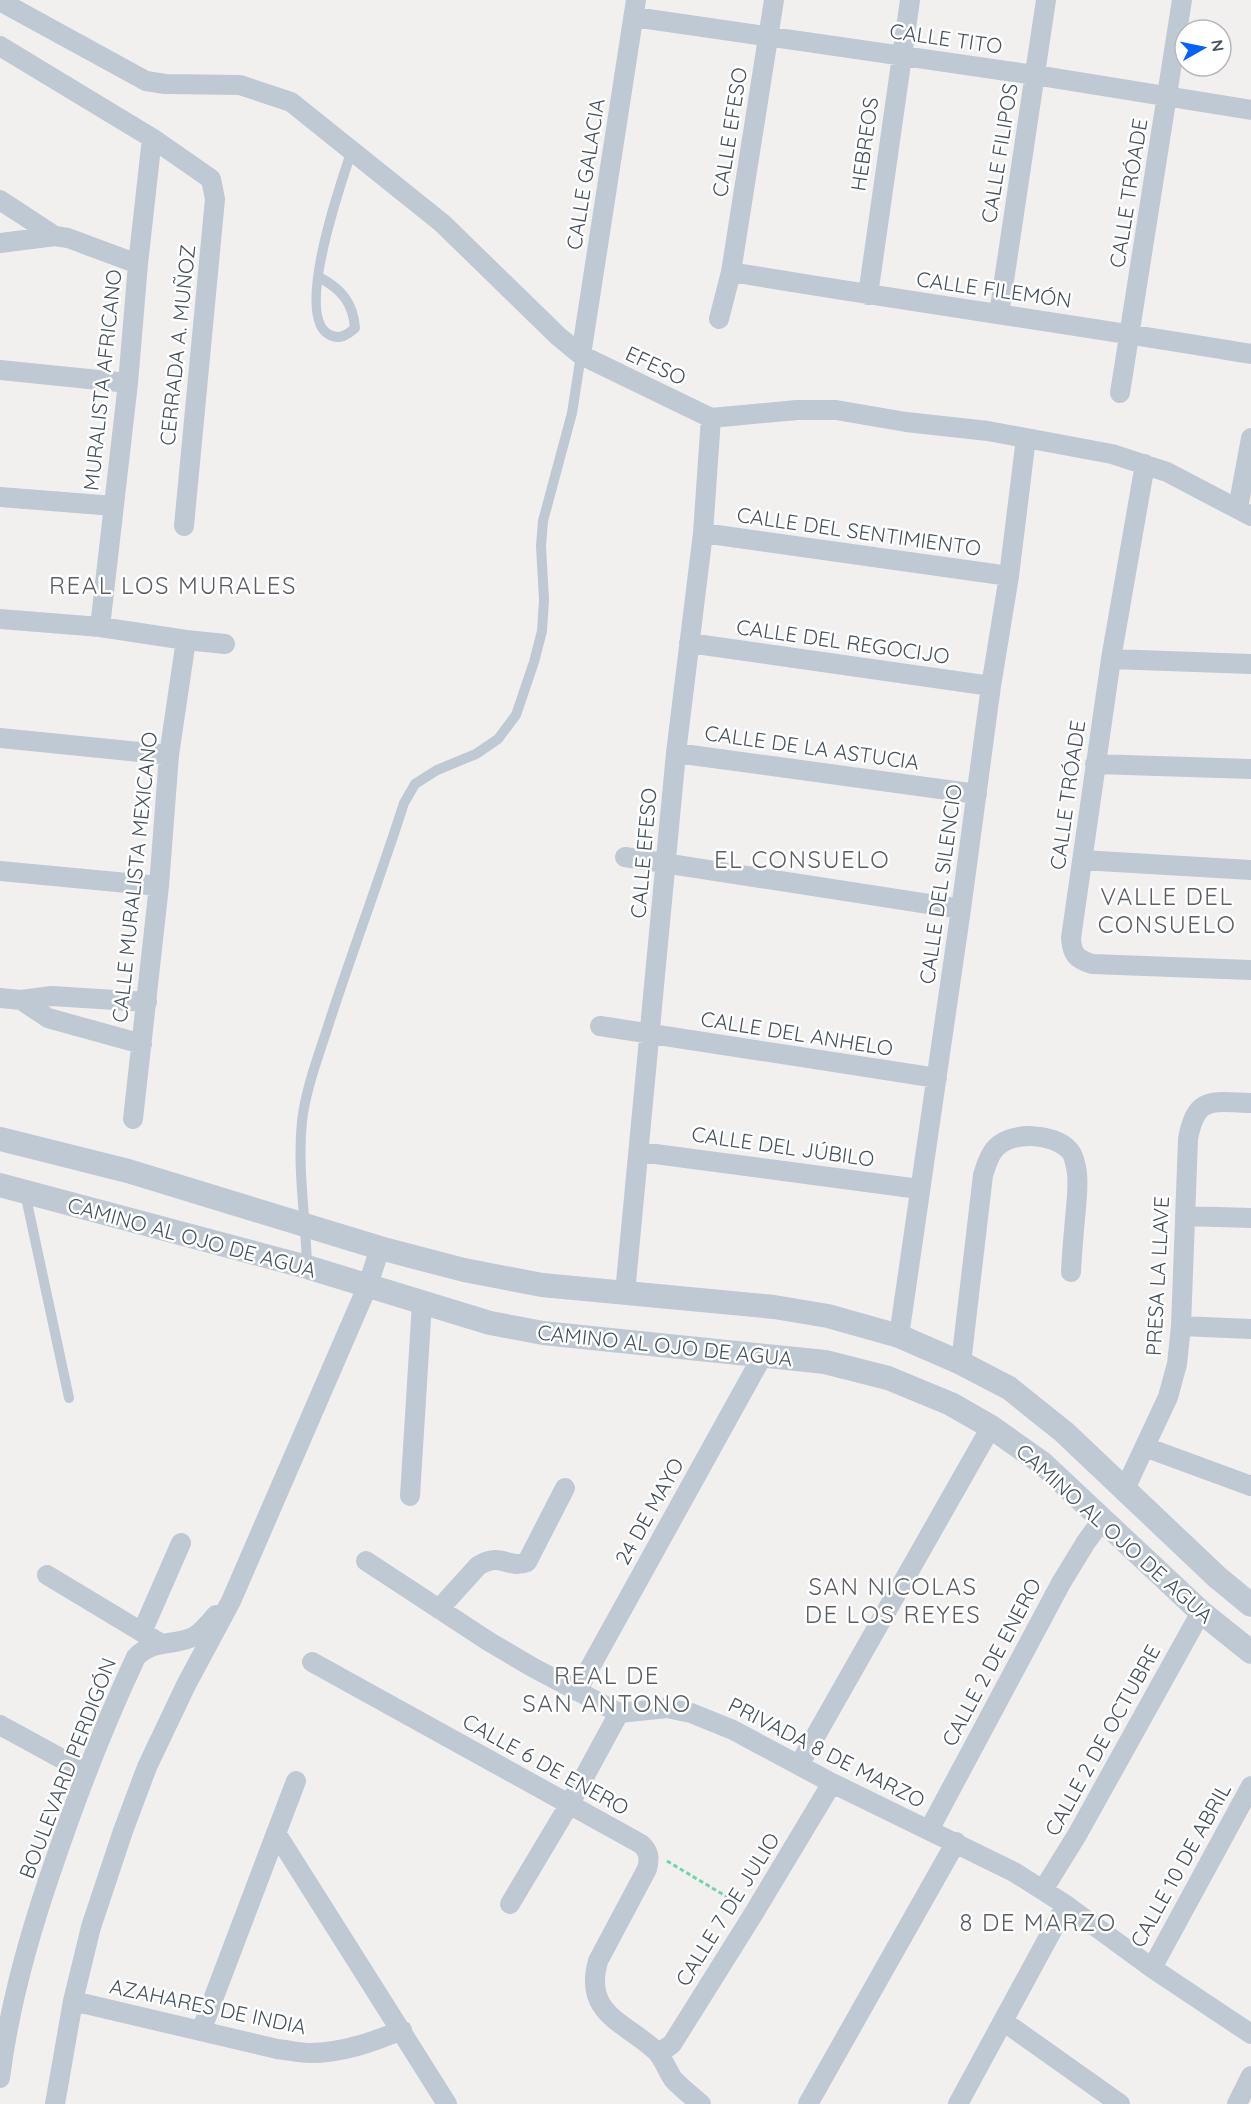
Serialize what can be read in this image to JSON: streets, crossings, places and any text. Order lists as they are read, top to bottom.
{
  "streets": {
    "street": [
      "CALLE TITO",
      "CALLE EFESO",
      "HEBREOS",
      "CALLE FILIPOS",
      "CALLE GALACIA",
      "CALLE TRÓADE",
      "CALLE FILEMÓN",
      "CERRADA A. MUÑOZ",
      "EFESO",
      "MURALISTA AFRICANO",
      "CALLE DEL SENTIMIENTO",
      "CALLE DEL REGOCIJO",
      "CALLE DE LA ASTUCIA",
      "CALLE MURALISTA MEXICANO",
      "CALLE DEL SILENCIO",
      "CALLE DEL ANHELO",
      "CALLE DEL JÚBILO",
      "CAMINO AL OJO DE AGUA",
      "PRESA LA LLAVE",
      "24 DE MAYO",
      "CALLE 2 DE ENERO",
      "CALLE 2 DE OCTUBRE",
      "PRIVADA 8 DE MARZO",
      "CALLE 6 DE ENERO",
      "BOULEVARD PERDIGÓN",
      "CALLE 10 DE ABRIL",
      "CALLE 7 DE JULIO",
      "AZAHARES DE INDIA"
    ]
  },
  "crossings": [
    ["CALLE TITO", "CALLE EFESO"],
    ["CALLE TITO", "HEBREOS"],
    ["CALLE TITO", "CALLE FILIPOS"],
    ["CALLE TITO", "CALLE GALACIA"],
    ["CALLE TITO", "CALLE TRÓADE"],
    ["CALLE EFESO", "CALLE FILEMÓN"],
    ["CALLE EFESO", "EFESO"],
    ["CALLE EFESO", "CALLE DEL SENTIMIENTO"],
    ["CALLE EFESO", "CALLE DEL REGOCIJO"],
    ["CALLE EFESO", "CALLE DE LA ASTUCIA"],
    ["CALLE EFESO", "CALLE DEL ANHELO"],
    ["CALLE EFESO", "CALLE DEL JÚBILO"],
    ["CALLE EFESO", "CAMINO AL OJO DE AGUA"],
    ["HEBREOS", "CALLE FILEMÓN"],
    ["CALLE FILIPOS", "CALLE FILEMÓN"],
    ["CALLE GALACIA", "EFESO"],
    ["CALLE TRÓADE", "CALLE FILEMÓN"],
    ["CERRADA A. MUÑOZ", "MURALISTA AFRICANO"],
    ["CALLE DEL SENTIMIENTO", "CALLE DEL SILENCIO"],
    ["CALLE DEL REGOCIJO", "CALLE DEL SILENCIO"],
    ["CALLE DE LA ASTUCIA", "CALLE DEL SILENCIO"],
    ["CALLE DEL SILENCIO", "CALLE DEL ANHELO"],
    ["CALLE DEL SILENCIO", "CALLE DEL JÚBILO"],
    ["CALLE DEL SILENCIO", "CAMINO AL OJO DE AGUA"],
    ["CAMINO AL OJO DE AGUA", "PRESA LA LLAVE"],
    ["CAMINO AL OJO DE AGUA", "24 DE MAYO"],
    ["CAMINO AL OJO DE AGUA", "CALLE 2 DE ENERO"],
    ["CAMINO AL OJO DE AGUA", "CALLE 2 DE OCTUBRE"],
    ["CAMINO AL OJO DE AGUA", "BOULEVARD PERDIGÓN"],
    ["CALLE 2 DE ENERO", "PRIVADA 8 DE MARZO"],
    ["CALLE 2 DE OCTUBRE", "PRIVADA 8 DE MARZO"],
    ["PRIVADA 8 DE MARZO", "CALLE 10 DE ABRIL"],
    ["PRIVADA 8 DE MARZO", "CALLE 7 DE JULIO"],
    ["BOULEVARD PERDIGÓN", "AZAHARES DE INDIA"]
  ],
  "districts": [
    "REAL LOS MURALES",
    "EL CONSUELO",
    "VALLE DEL CONSUELO",
    "SAN NICOLAS DE LOS REYES",
    "REAL DE SAN ANTONO",
    "8 DE MARZO"
  ],
  "north": "right"
}
